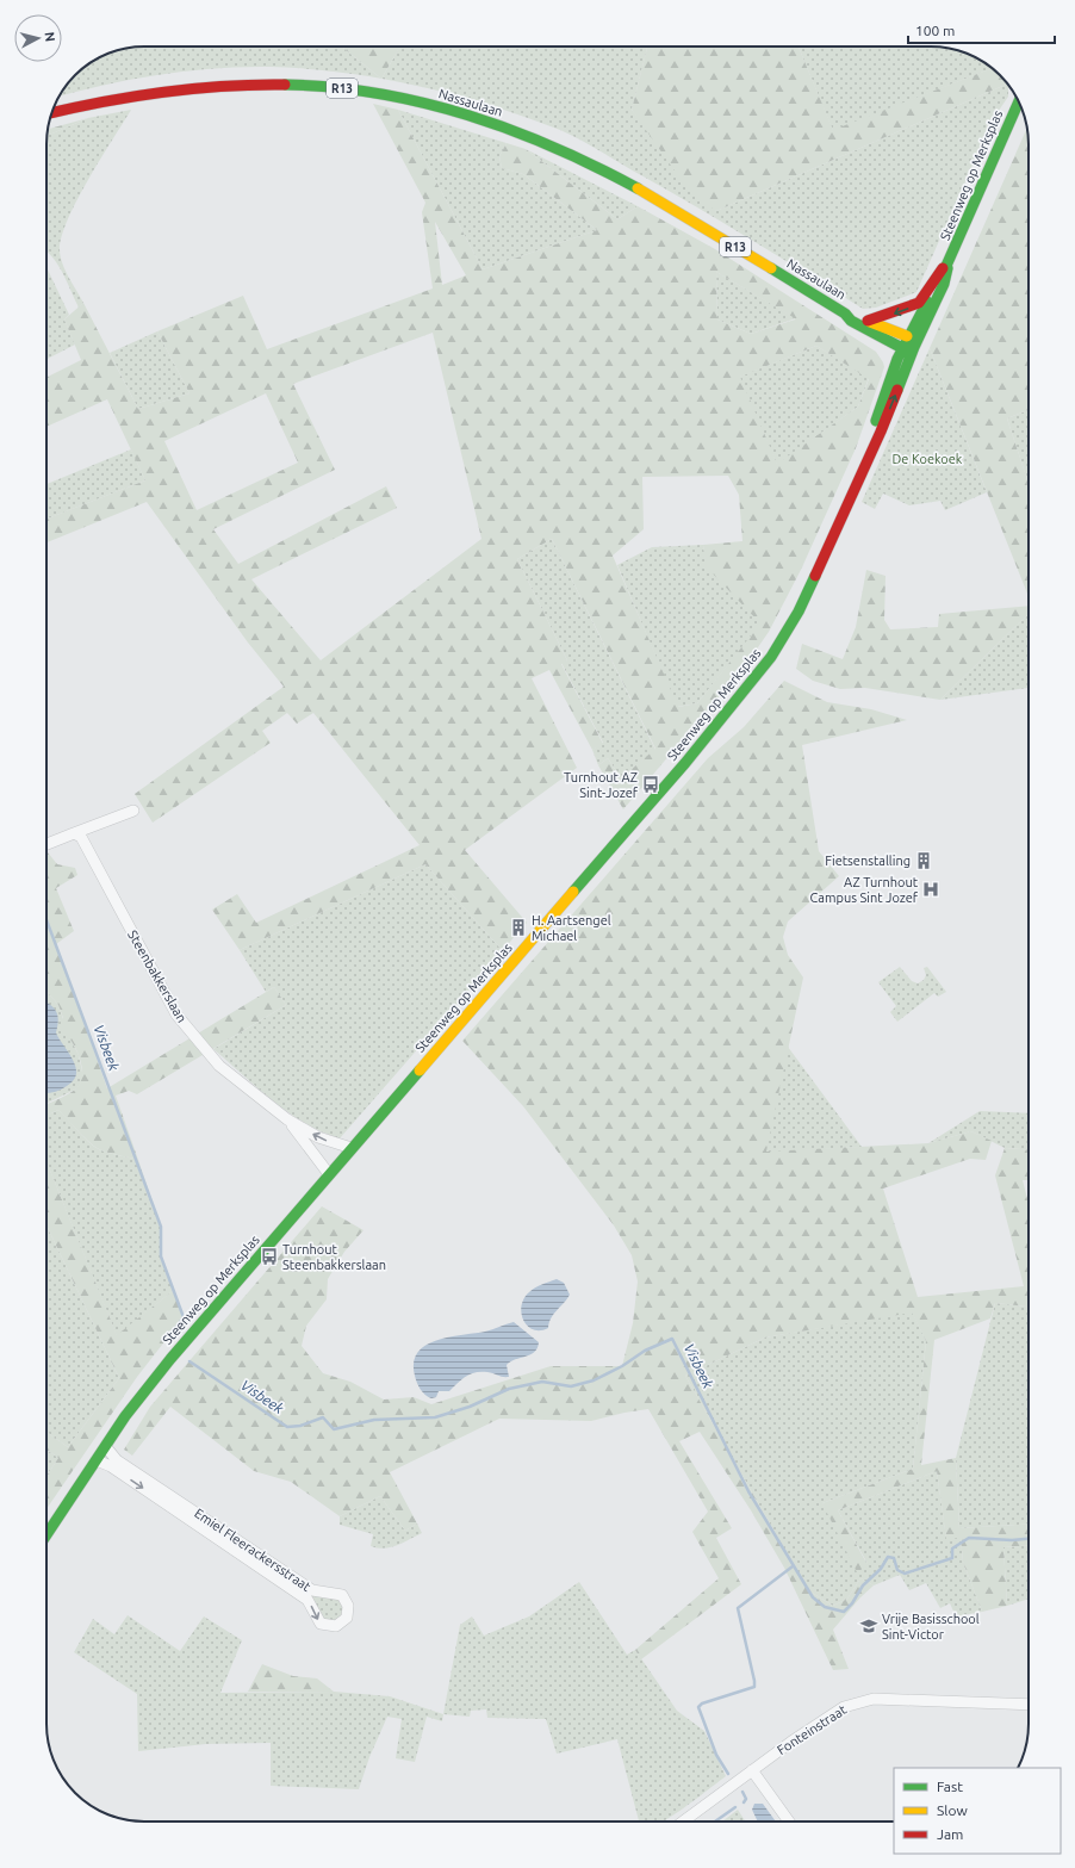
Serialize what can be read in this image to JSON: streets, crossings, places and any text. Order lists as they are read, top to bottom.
{
  "streets": {
    "street": [
      "R13",
      "Nassaulaan",
      "Steenweg op Merksplas",
      "Steenbakkerslaan",
      "Emiel Fleerackersstraat",
      "Fonteinstraat"
    ]
  },
  "crossings": [
    ["Nassaulaan", "Steenweg op Merksplas"],
    ["Steenweg op Merksplas", "Steenbakkerslaan"],
    ["Steenweg op Merksplas", "Emiel Fleerackersstraat"]
  ],
  "water": ["Visbeek"],
  "parks": ["De Koekoek"],
  "places": {
    "bus stop": ["Turnhout AZ Sint-Jozef", "Turnhout Steenbakkerslaan"],
    "building": ["Fietsenstalling", "H. Aartsengel Michael"],
    "hospital": ["AZ Turnhout Campus Sint Jozef"],
    "school or university": ["Vrije Basisschool Sint-Victor"]
  },
  "legend": ["Fast", "Slow", "Jam"],
  "scale_bar": "100 m",
  "north": "right"
}
